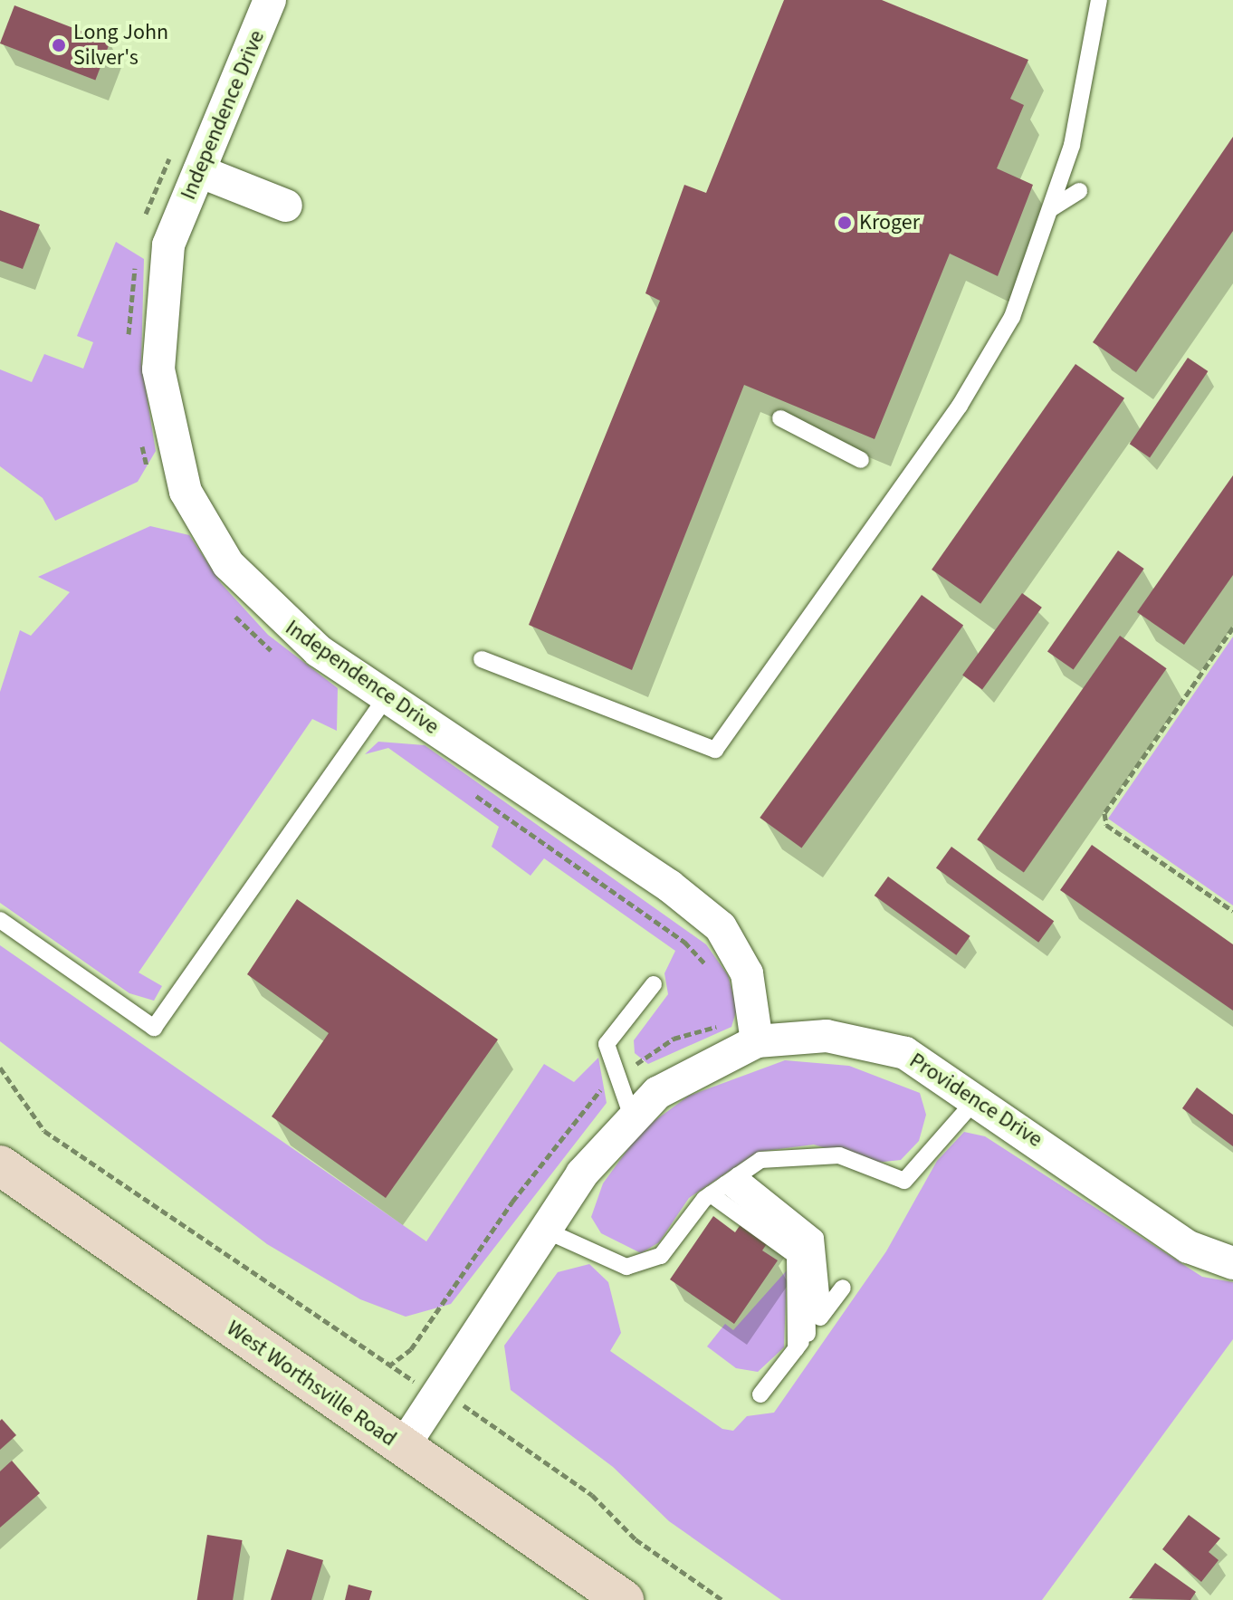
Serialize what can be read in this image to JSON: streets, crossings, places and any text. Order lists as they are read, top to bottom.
{
  "streets": {
    "main road": ["West Worthsville Road"],
    "street": ["Independence Drive", "Providence Drive"]
  },
  "crossings": [
    ["Independence Drive", "Providence Drive"],
    ["Providence Drive", "West Worthsville Road"]
  ],
  "places": ["Long John Silver's", "Kroger"]
}
